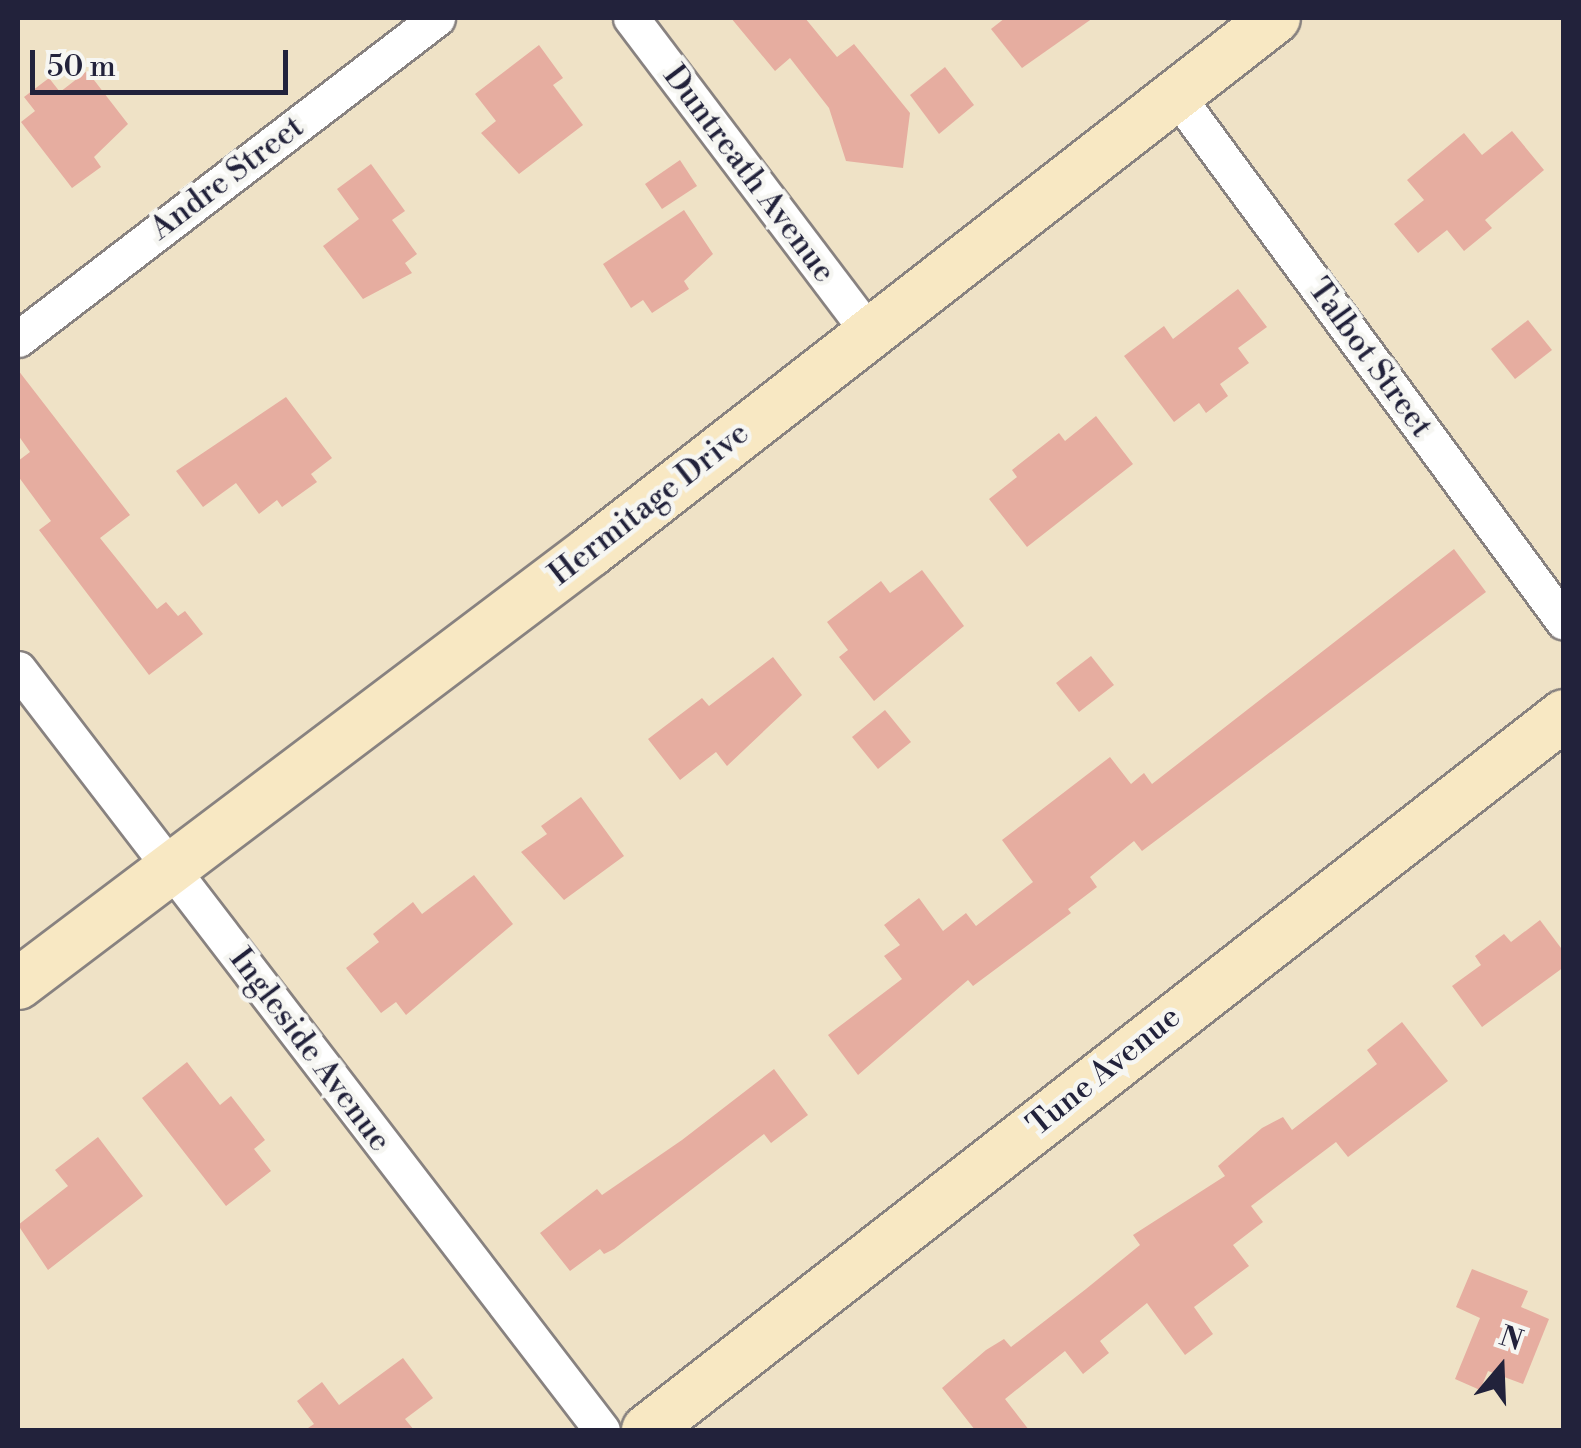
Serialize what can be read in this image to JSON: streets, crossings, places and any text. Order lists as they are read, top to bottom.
{
  "streets": {
    "street": [
      "Duntreath Avenue",
      "Andre Street",
      "Talbot Street",
      "Hermitage Drive",
      "Ingleside Avenue",
      "Tune Avenue"
    ]
  },
  "crossings": [
    ["Duntreath Avenue", "Hermitage Drive"],
    ["Talbot Street", "Hermitage Drive"],
    ["Hermitage Drive", "Ingleside Avenue"]
  ],
  "scale_bar": "50 m",
  "north": "top"
}
